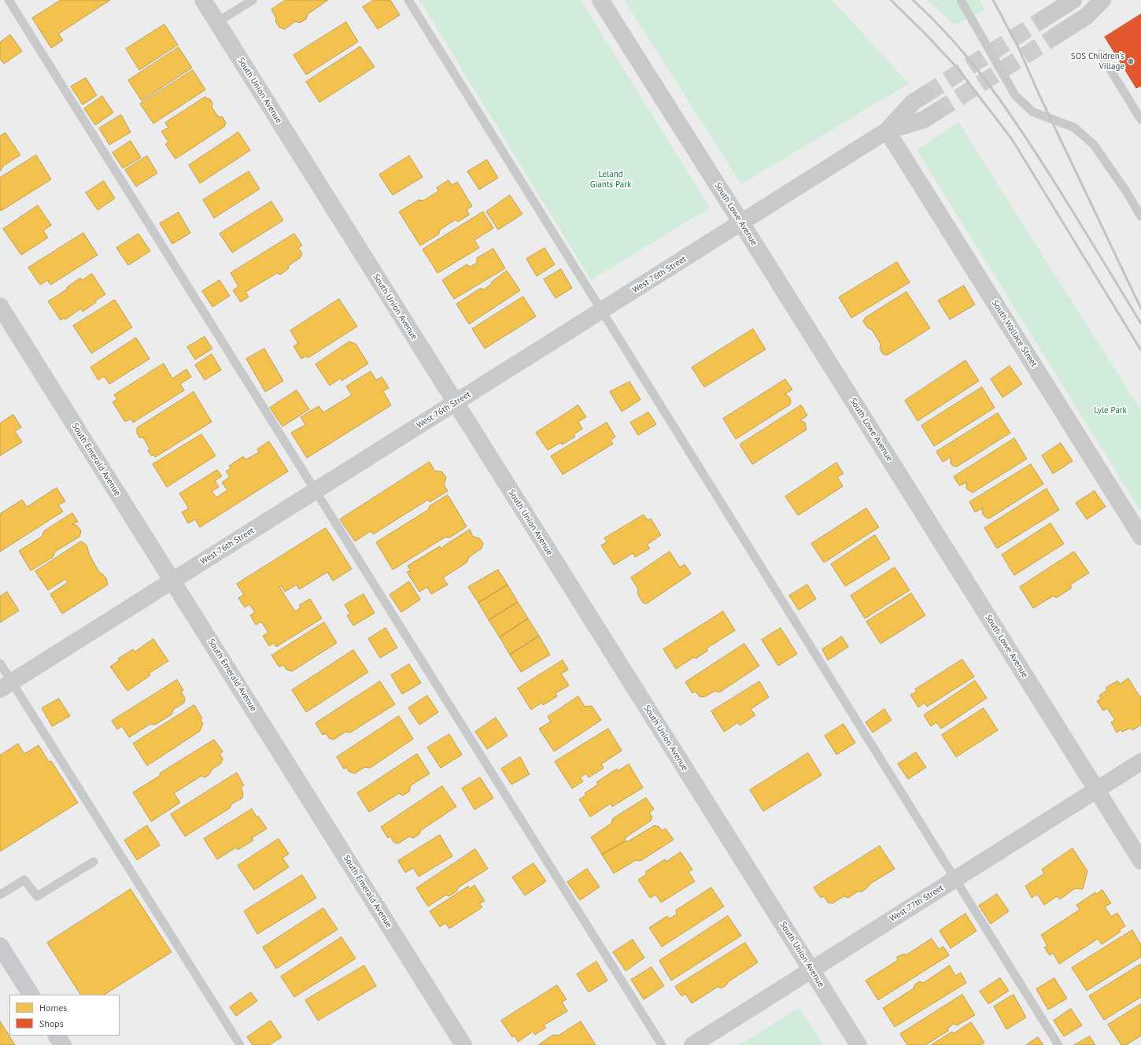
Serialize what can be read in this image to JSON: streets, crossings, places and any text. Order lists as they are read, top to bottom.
{
  "streets": {
    "street": [
      "South Union Avenue",
      "South Lowe Avenue",
      "West 76th Street",
      "South Wallace Street",
      "South Emerald Avenue",
      "West 77th Street"
    ]
  },
  "crossings": [
    ["South Union Avenue", "West 76th Street"],
    ["South Union Avenue", "West 77th Street"],
    ["South Lowe Avenue", "West 76th Street"],
    ["South Lowe Avenue", "West 77th Street"],
    ["West 76th Street", "South Wallace Street"],
    ["West 76th Street", "South Emerald Avenue"]
  ],
  "parks": ["Leland Giants Park", "Lyle Park"],
  "places": ["SOS Children's Village"],
  "legend": ["Homes", "Shops"]
}
